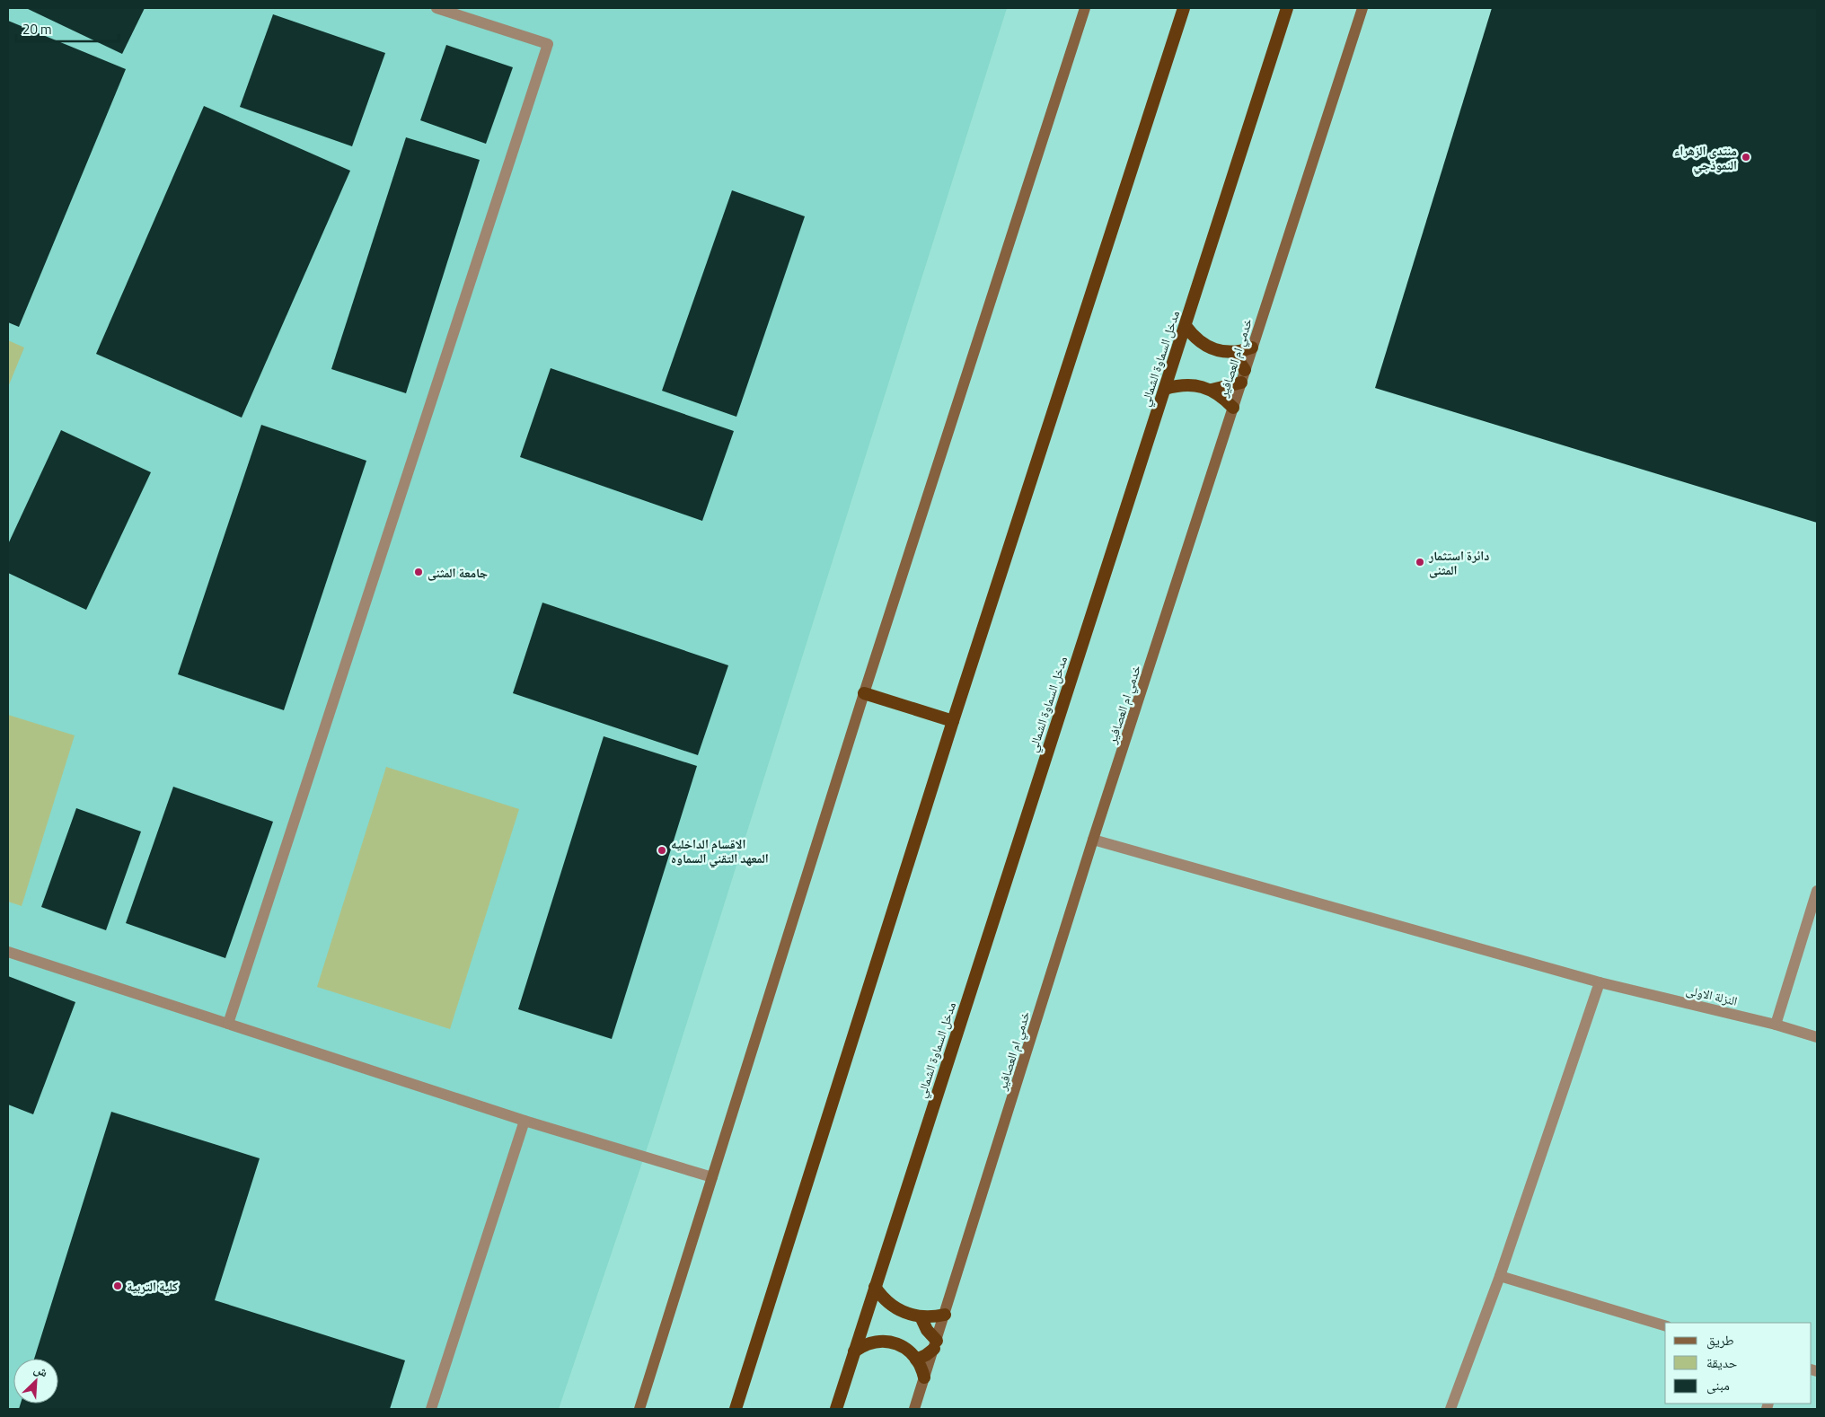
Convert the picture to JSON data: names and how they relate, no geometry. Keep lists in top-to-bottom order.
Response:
{
  "streets": {
    "highway": ["مدخل السماوة الشمالي"],
    "main road": ["خدمي ام العصافير"],
    "street": ["النزلة الاولى"]
  },
  "crossings": [
    ["خدمي ام العصافير", "النزلة الاولى"]
  ],
  "places": [
    "منتدى الزهراء النموذجي",
    "دائرة استثمار المثنى",
    "جامعة المثنى",
    "الاقسام الداخليه المعهد التقني السماوه",
    "كلية التربية"
  ],
  "legend": ["طريق", "حديقة", "مبنى"],
  "scale_bar": "20 m",
  "north": "top right"
}
